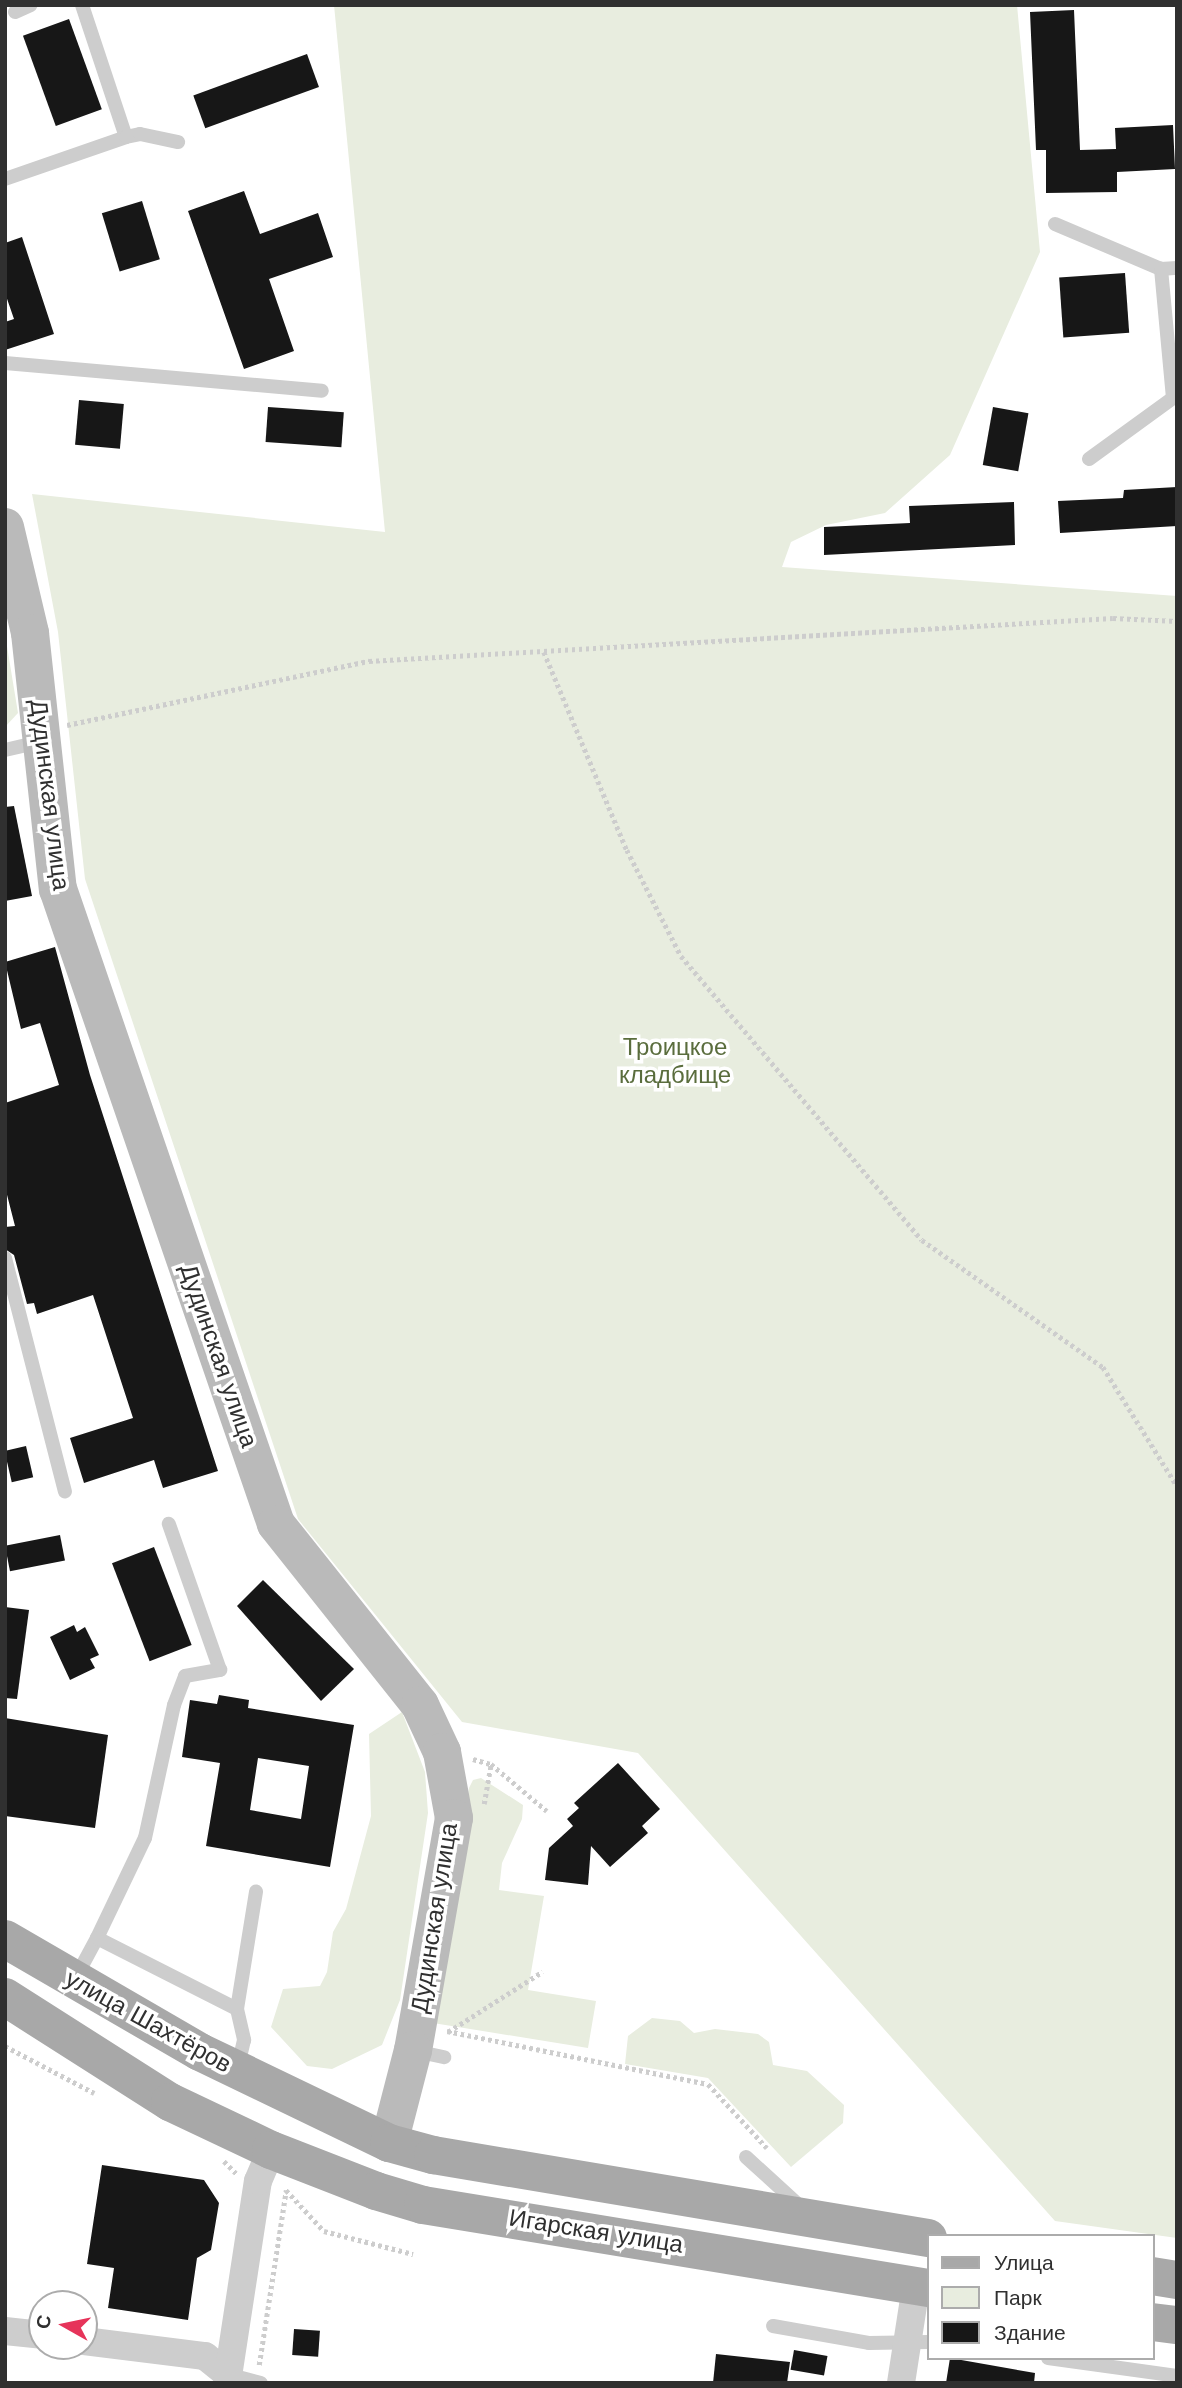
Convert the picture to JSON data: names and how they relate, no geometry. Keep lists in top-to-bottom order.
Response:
{
  "streets": {
    "main road": ["улица Шахтёров", "Игарская улица"],
    "street": ["Дудинская улица"]
  },
  "crossings": [
    ["Дудинская улица", "Игарская улица"],
    ["улица Шахтёров", "Игарская улица"]
  ],
  "parks": ["Троицкое кладбище"],
  "legend": ["Улица", "Парк", "Здание"],
  "north": "left"
}
